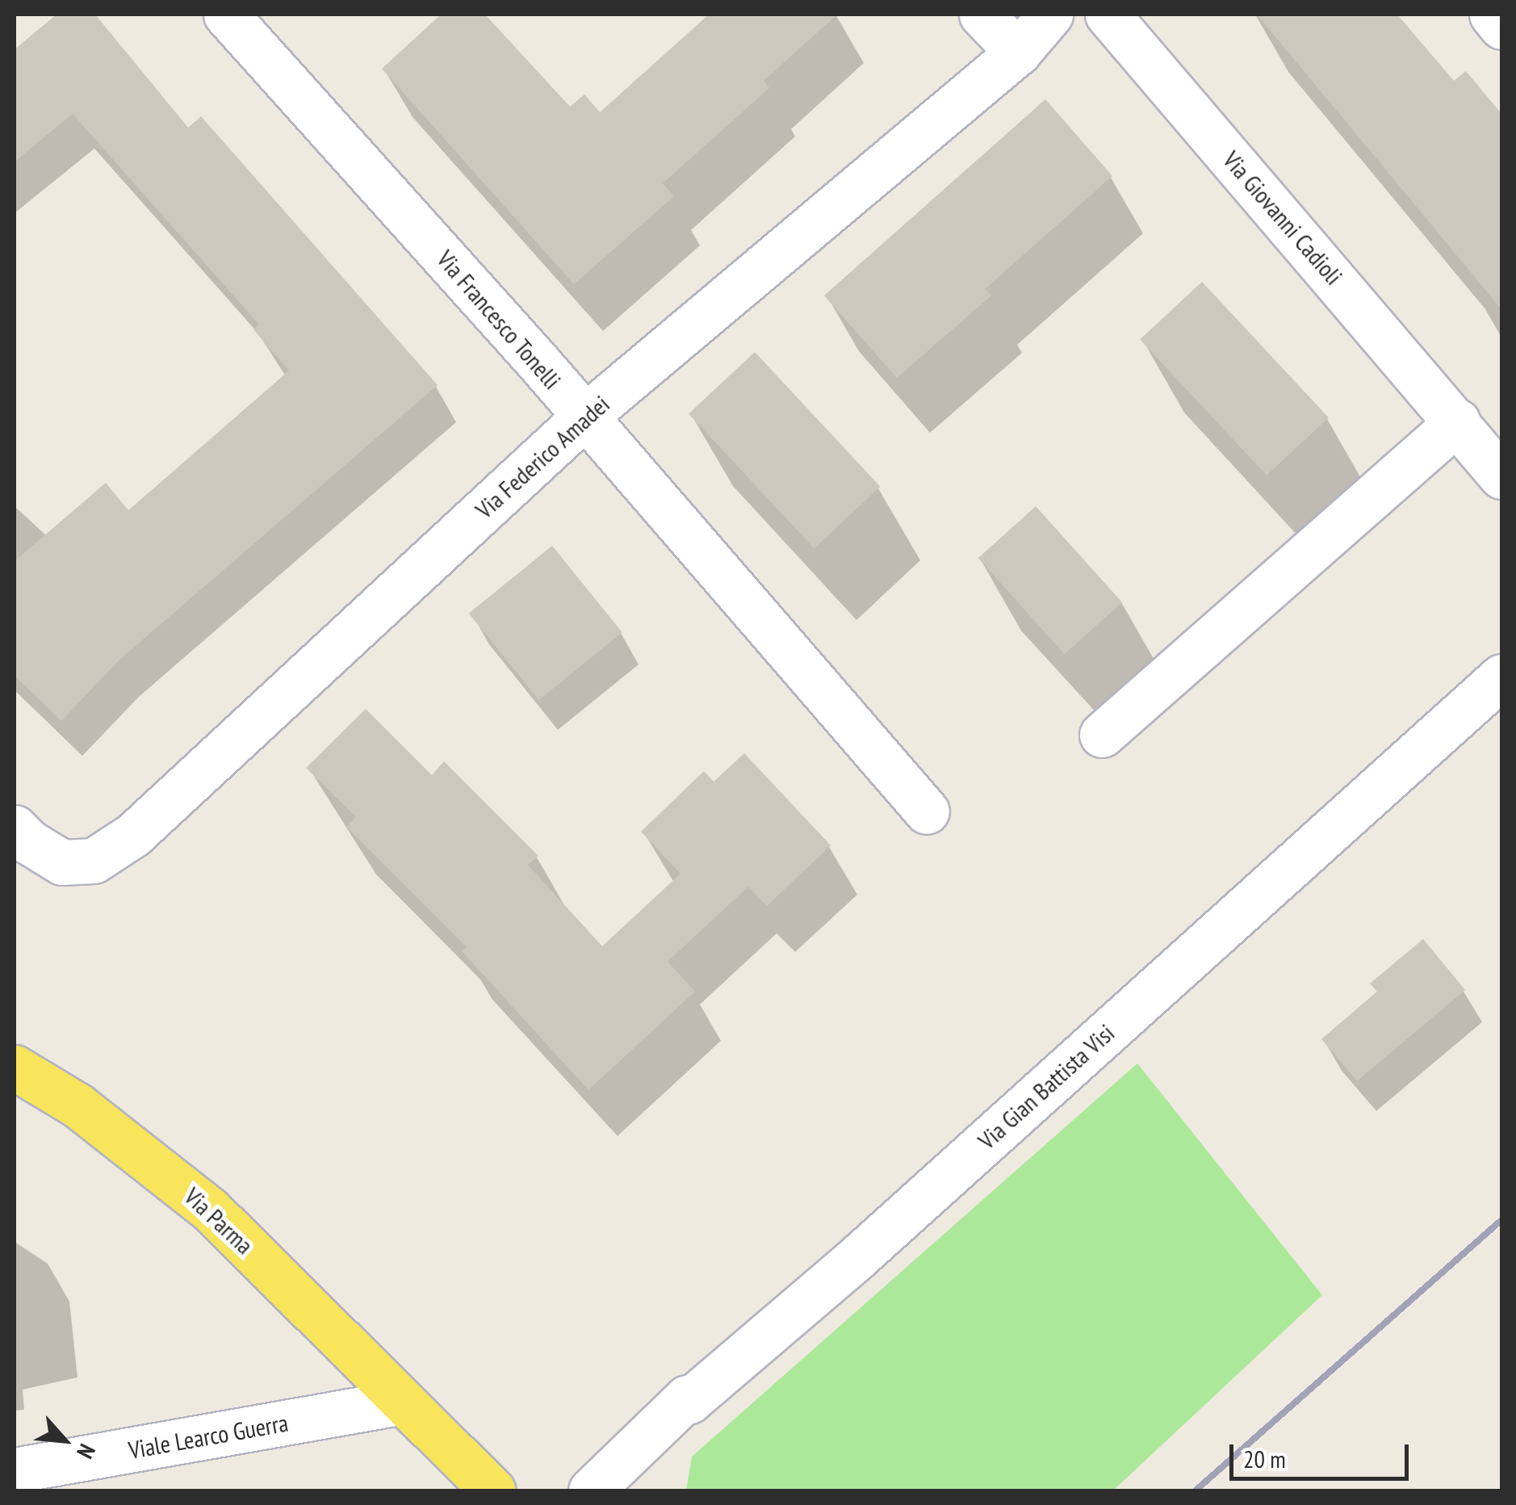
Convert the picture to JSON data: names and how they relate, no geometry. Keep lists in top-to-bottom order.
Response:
{
  "streets": {
    "main road": ["Via Parma"],
    "street": [
      "Via Giovanni Cadioli",
      "Via Francesco Tonelli",
      "Via Federico Amadei",
      "Via Gian Battista Visi",
      "Viale Learco Guerra"
    ]
  },
  "crossings": [
    ["Via Francesco Tonelli", "Via Federico Amadei"],
    ["Via Parma", "Viale Learco Guerra"]
  ],
  "scale_bar": "20 m",
  "north": "bottom right"
}
